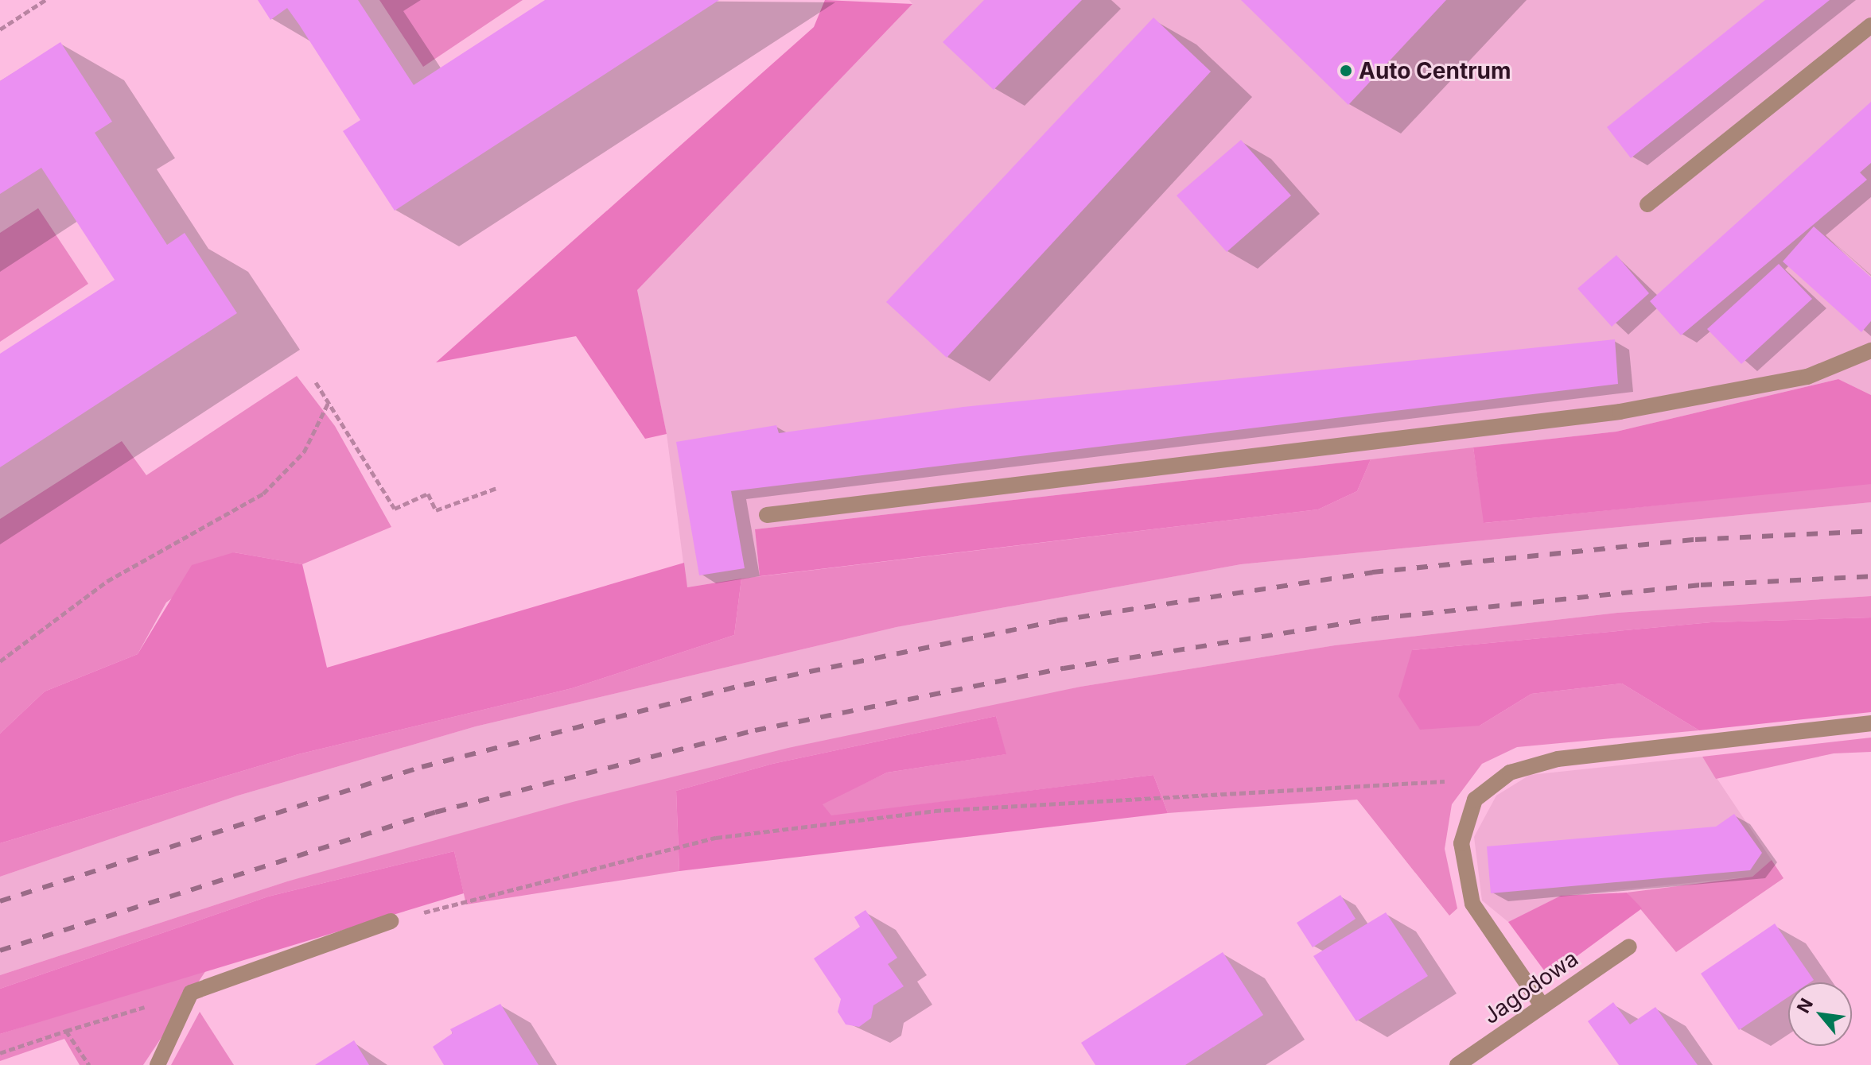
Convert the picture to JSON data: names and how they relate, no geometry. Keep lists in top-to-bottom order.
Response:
{
  "streets": {
    "street": ["Jagodowa"]
  },
  "places": ["Auto Centrum"],
  "north": "top left"
}
